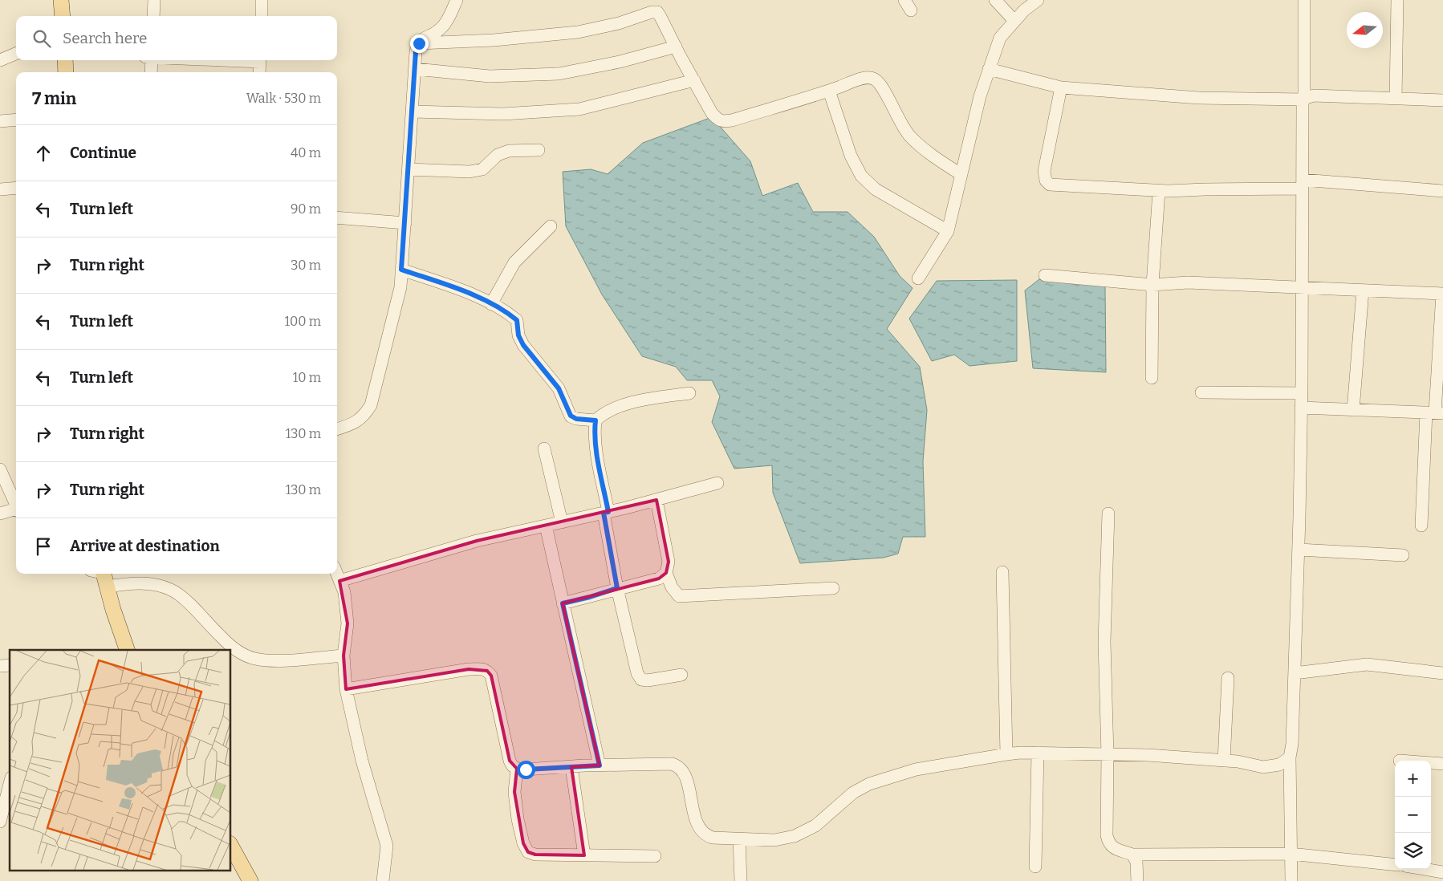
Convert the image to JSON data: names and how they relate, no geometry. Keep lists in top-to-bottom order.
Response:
{
  "north": "left",
  "page": {
    "search": "Search here",
    "heading": ["7 min", "Walk · 530 m"],
    "list": [
      ["Continue", "40 m"],
      ["Turn left", "90 m"],
      ["Turn right", "30 m"],
      ["Turn left", "100 m"],
      ["Turn left", "10 m"],
      ["Turn right", "130 m"],
      ["Turn right", "130 m"],
      "Arrive at destination"
    ],
    "map_buttons": ["+", "−"]
  }
}
